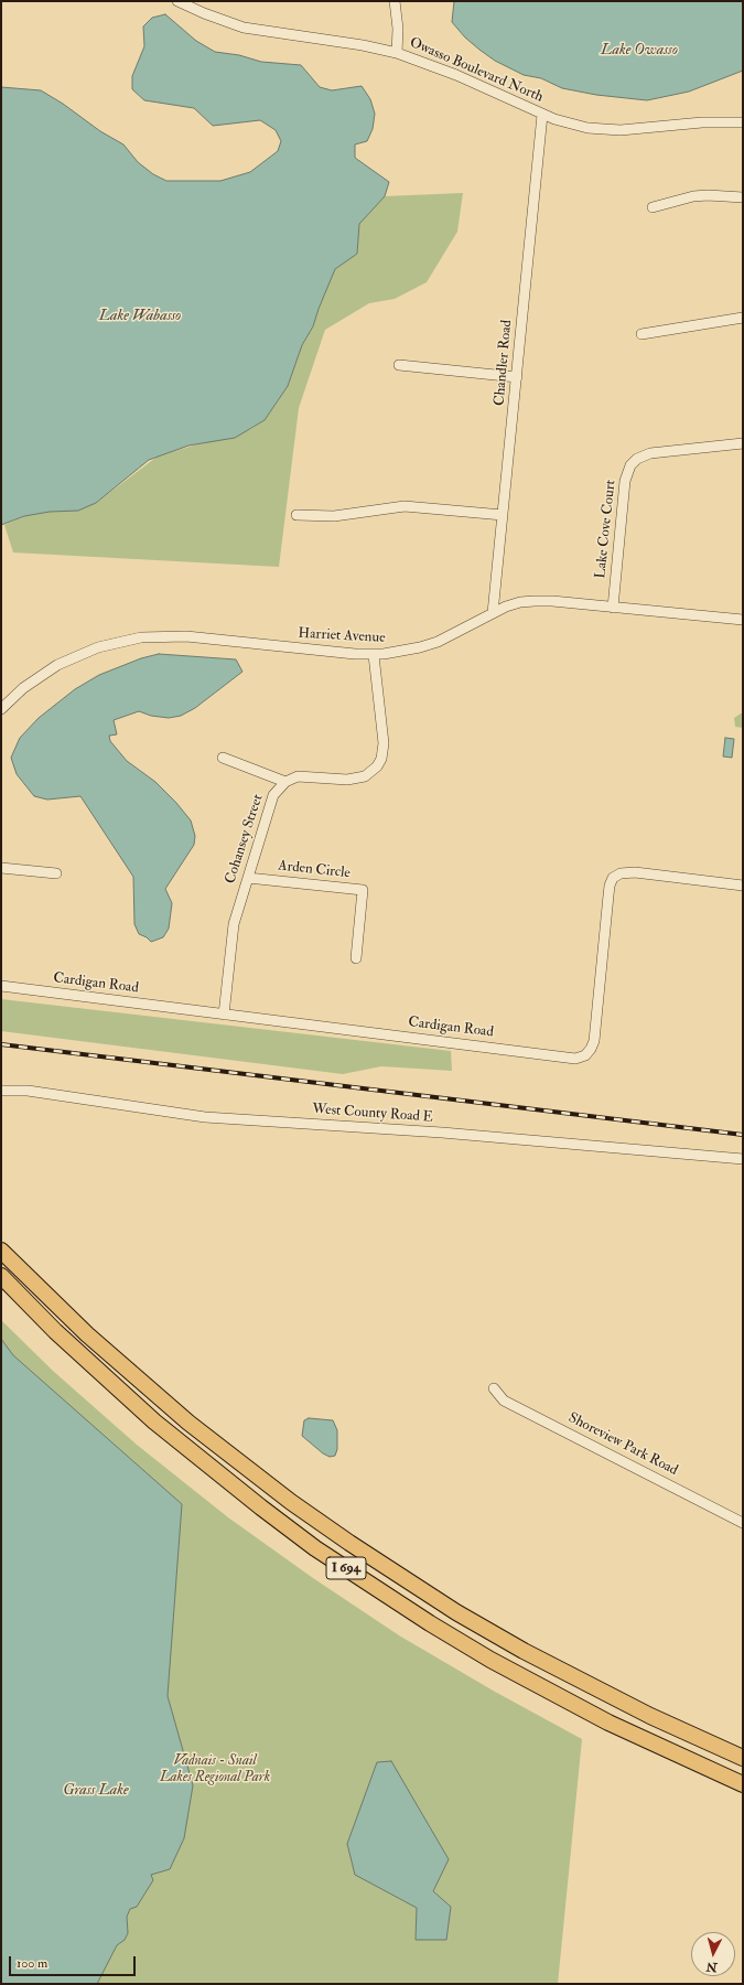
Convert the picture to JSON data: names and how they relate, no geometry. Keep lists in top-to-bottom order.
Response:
{
  "streets": {
    "highway": ["I 694"],
    "street": [
      "Owasso Boulevard North",
      "Chandler Road",
      "Lake Cove Court",
      "Harriet Avenue",
      "Cohansey Street",
      "Arden Circle",
      "Cardigan Road",
      "West County Road E",
      "Shoreview Park Road"
    ]
  },
  "crossings": [
    ["Owasso Boulevard North", "Chandler Road"],
    ["Chandler Road", "Harriet Avenue"],
    ["Lake Cove Court", "Harriet Avenue"],
    ["Cohansey Street", "Arden Circle"],
    ["Cohansey Street", "Cardigan Road"]
  ],
  "water": ["Lake Owasso", "Lake Wabasso", "Grass Lake"],
  "parks": ["Vadnais - Snail Lakes Regional Park"],
  "scale_bar": "100 m",
  "north": "bottom"
}
